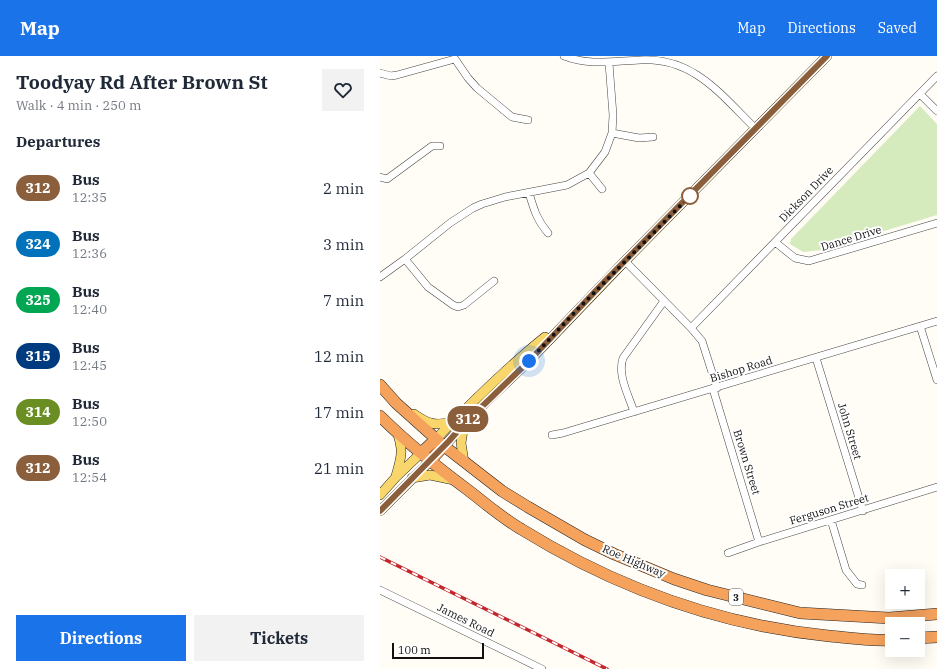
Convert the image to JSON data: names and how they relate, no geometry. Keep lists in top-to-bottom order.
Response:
{
  "streets": {
    "highway": ["Roe Highway", "3"],
    "street": [
      "Dickson Drive",
      "Dance Drive",
      "Bishop Road",
      "John Street",
      "Brown Street",
      "Ferguson Street",
      "James Road"
    ]
  },
  "crossings": [
    ["Dickson Drive", "Dance Drive"],
    ["Dickson Drive", "Brown Street"],
    ["Bishop Road", "John Street"],
    ["Bishop Road", "Brown Street"],
    ["John Street", "Ferguson Street"],
    ["Brown Street", "Ferguson Street"]
  ],
  "lines": ["bus line 312"],
  "scale_bar": "100 m",
  "page": {
    "header": "Map",
    "nav": ["Map", "Directions", "Saved"],
    "heading": [
      ["Toodyay Rd After Brown St", "Walk · 4 min · 250 m"],
      "Departures"
    ],
    "on_map": "312",
    "list": [
      {
        "mark": "312",
        "name": "Bus",
        "note": "12:35",
        "value": "2 min"
      },
      {
        "mark": "324",
        "name": "Bus",
        "note": "12:36",
        "value": "3 min"
      },
      {
        "mark": "325",
        "name": "Bus",
        "note": "12:40",
        "value": "7 min"
      },
      {
        "mark": "315",
        "name": "Bus",
        "note": "12:45",
        "value": "12 min"
      },
      {
        "mark": "314",
        "name": "Bus",
        "note": "12:50",
        "value": "17 min"
      },
      {
        "mark": "312",
        "name": "Bus",
        "note": "12:54",
        "value": "21 min"
      }
    ],
    "map_buttons": ["+", "−"],
    "buttons": ["Directions", "Tickets"],
    "scale": "100 m"
  }
}
